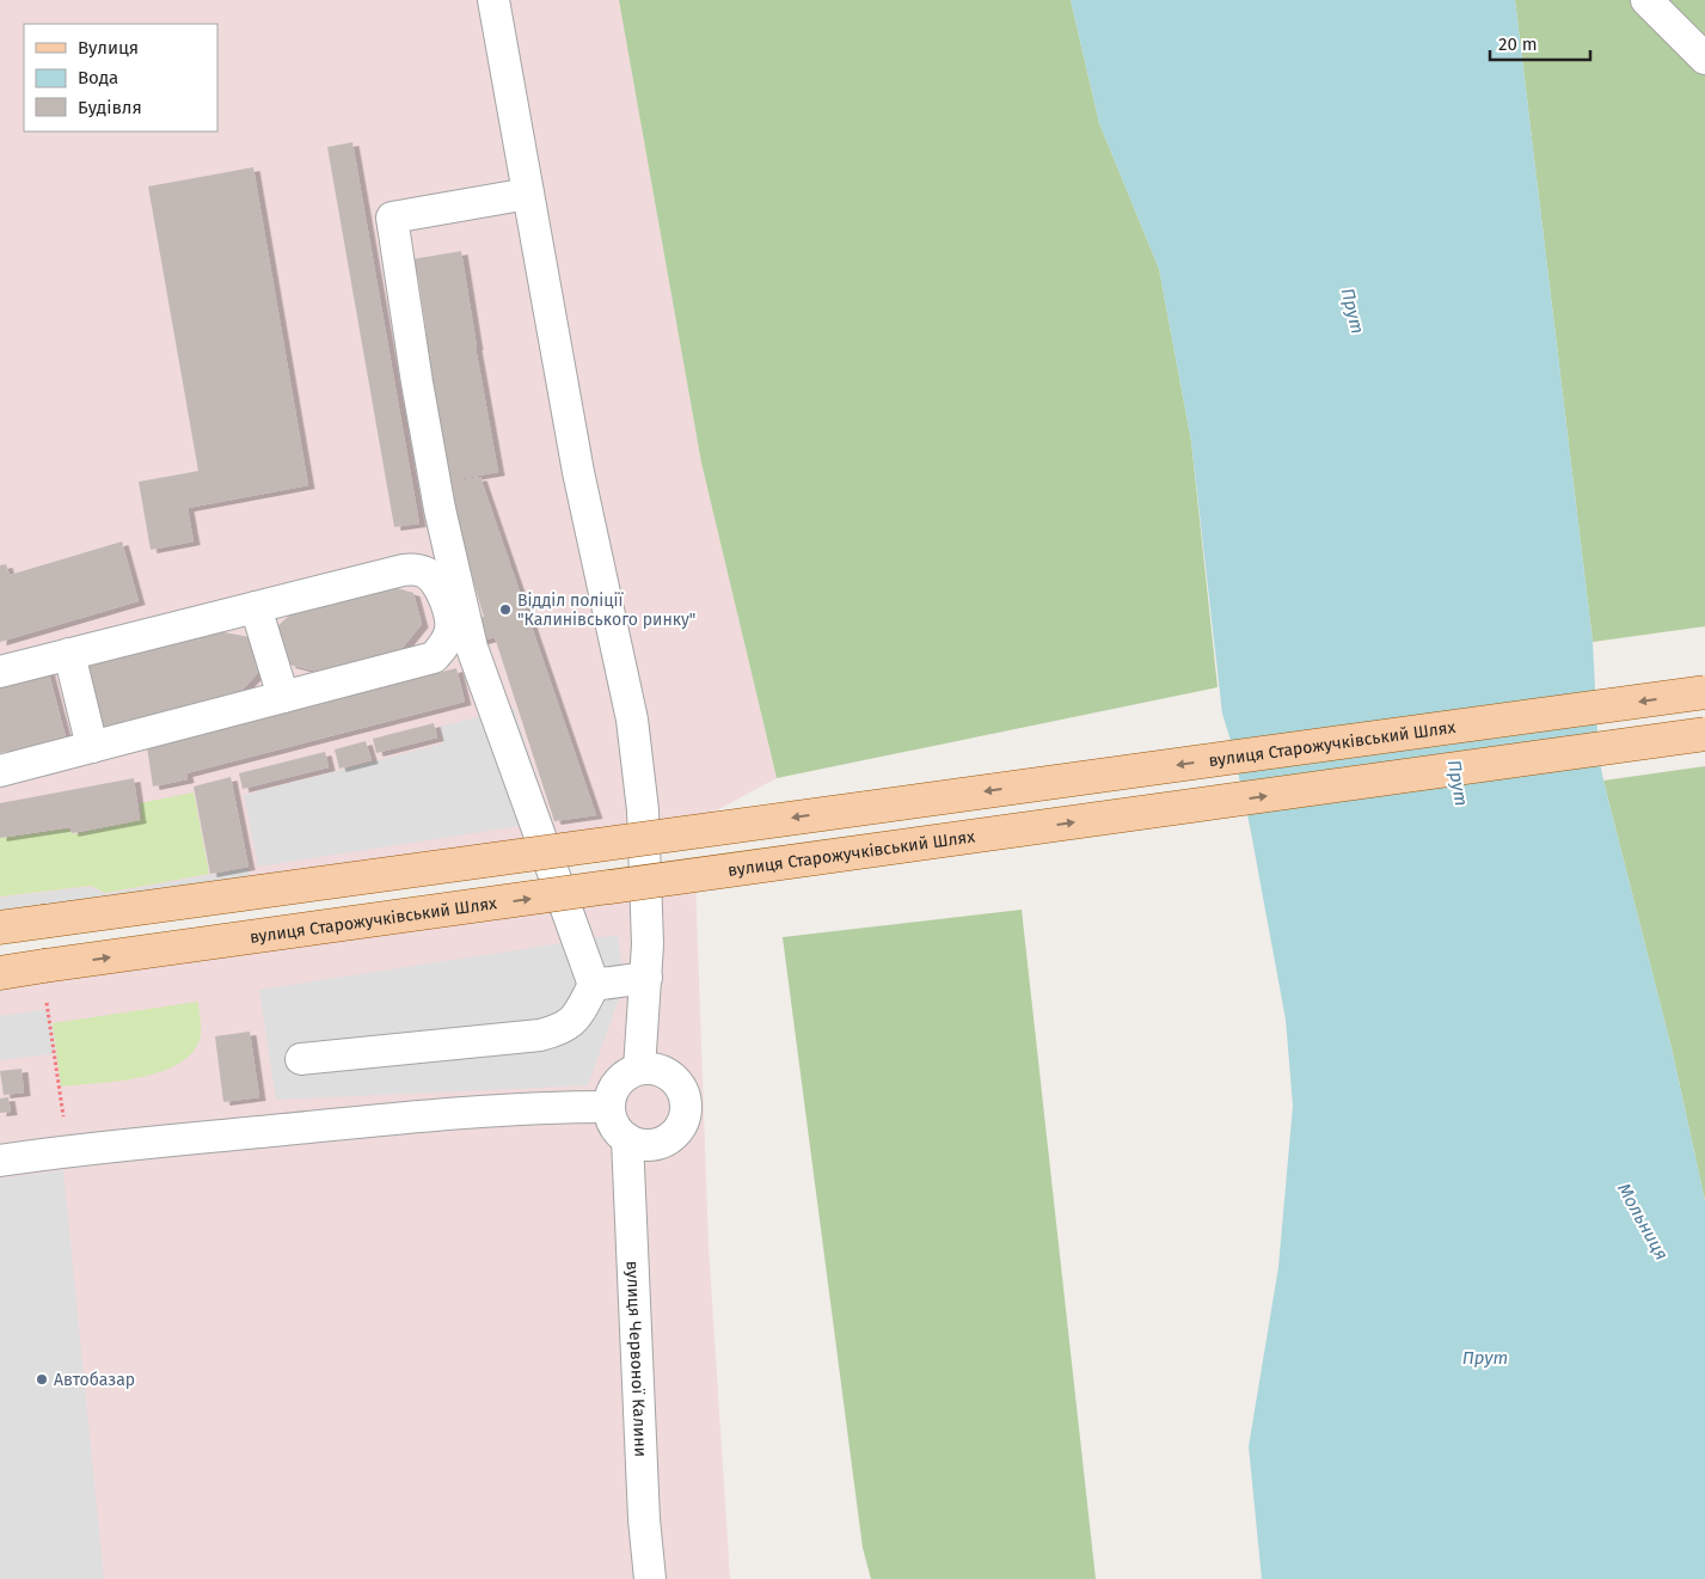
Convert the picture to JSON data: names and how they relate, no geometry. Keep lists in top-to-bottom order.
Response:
{
  "streets": {
    "main road": ["вулиця Старожучківський Шлях"],
    "lane": ["вулиця Червоної Калини"]
  },
  "water": ["Прут", "Мольниця"],
  "places": ["Відділ поліції \"Калинівського ринку\"", "Автобазар"],
  "legend": ["Вулиця", "Вода", "Будівля"],
  "scale_bar": "20 m"
}
